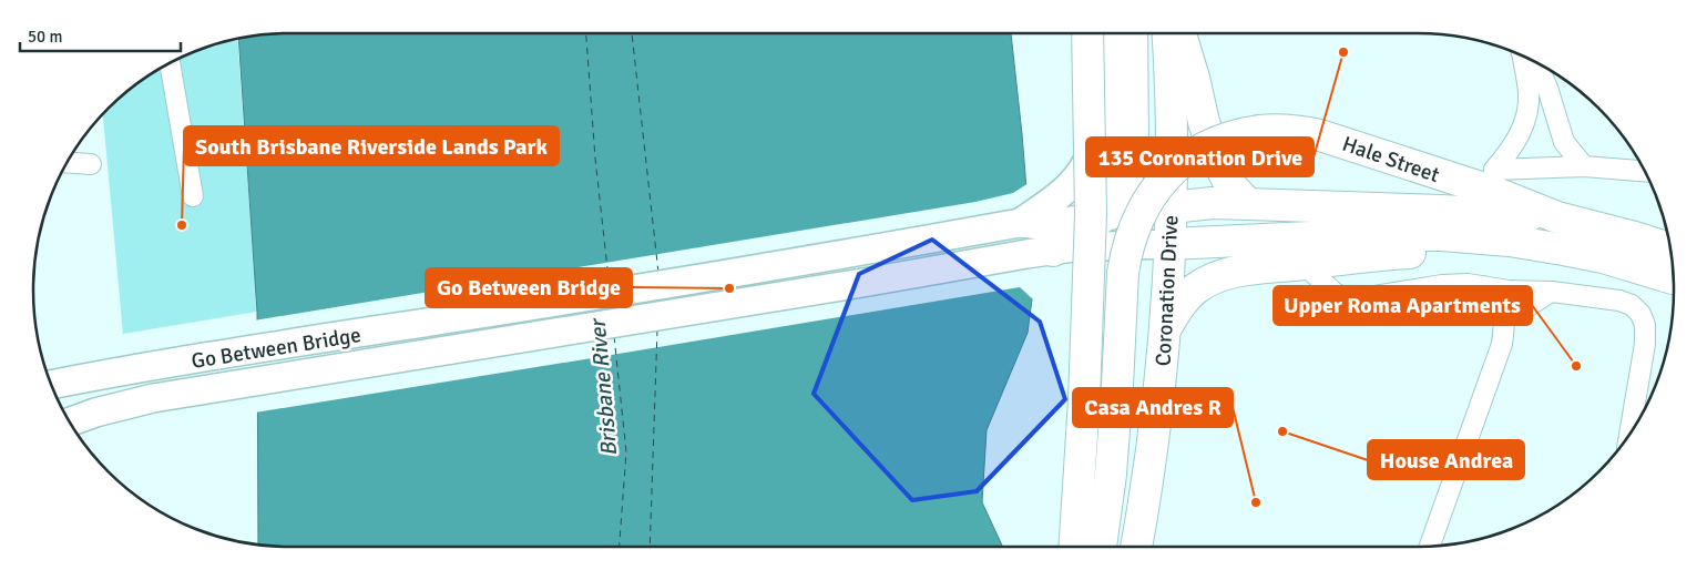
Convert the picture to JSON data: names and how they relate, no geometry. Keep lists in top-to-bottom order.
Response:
{
  "streets": {
    "highway": ["Hale Street", "Coronation Drive"],
    "main road": ["Go Between Bridge"]
  },
  "crossings": [
    ["Hale Street", "Coronation Drive"],
    ["Hale Street", "Go Between Bridge"],
    ["Coronation Drive", "Go Between Bridge"]
  ],
  "water": ["Brisbane River"],
  "places": [
    "135 Coronation Drive",
    "South Brisbane Riverside Lands Park",
    "Go Between Bridge",
    "Upper Roma Apartments",
    "House Andrea",
    "Casa Andres R"
  ],
  "scale_bar": "50 m"
}
